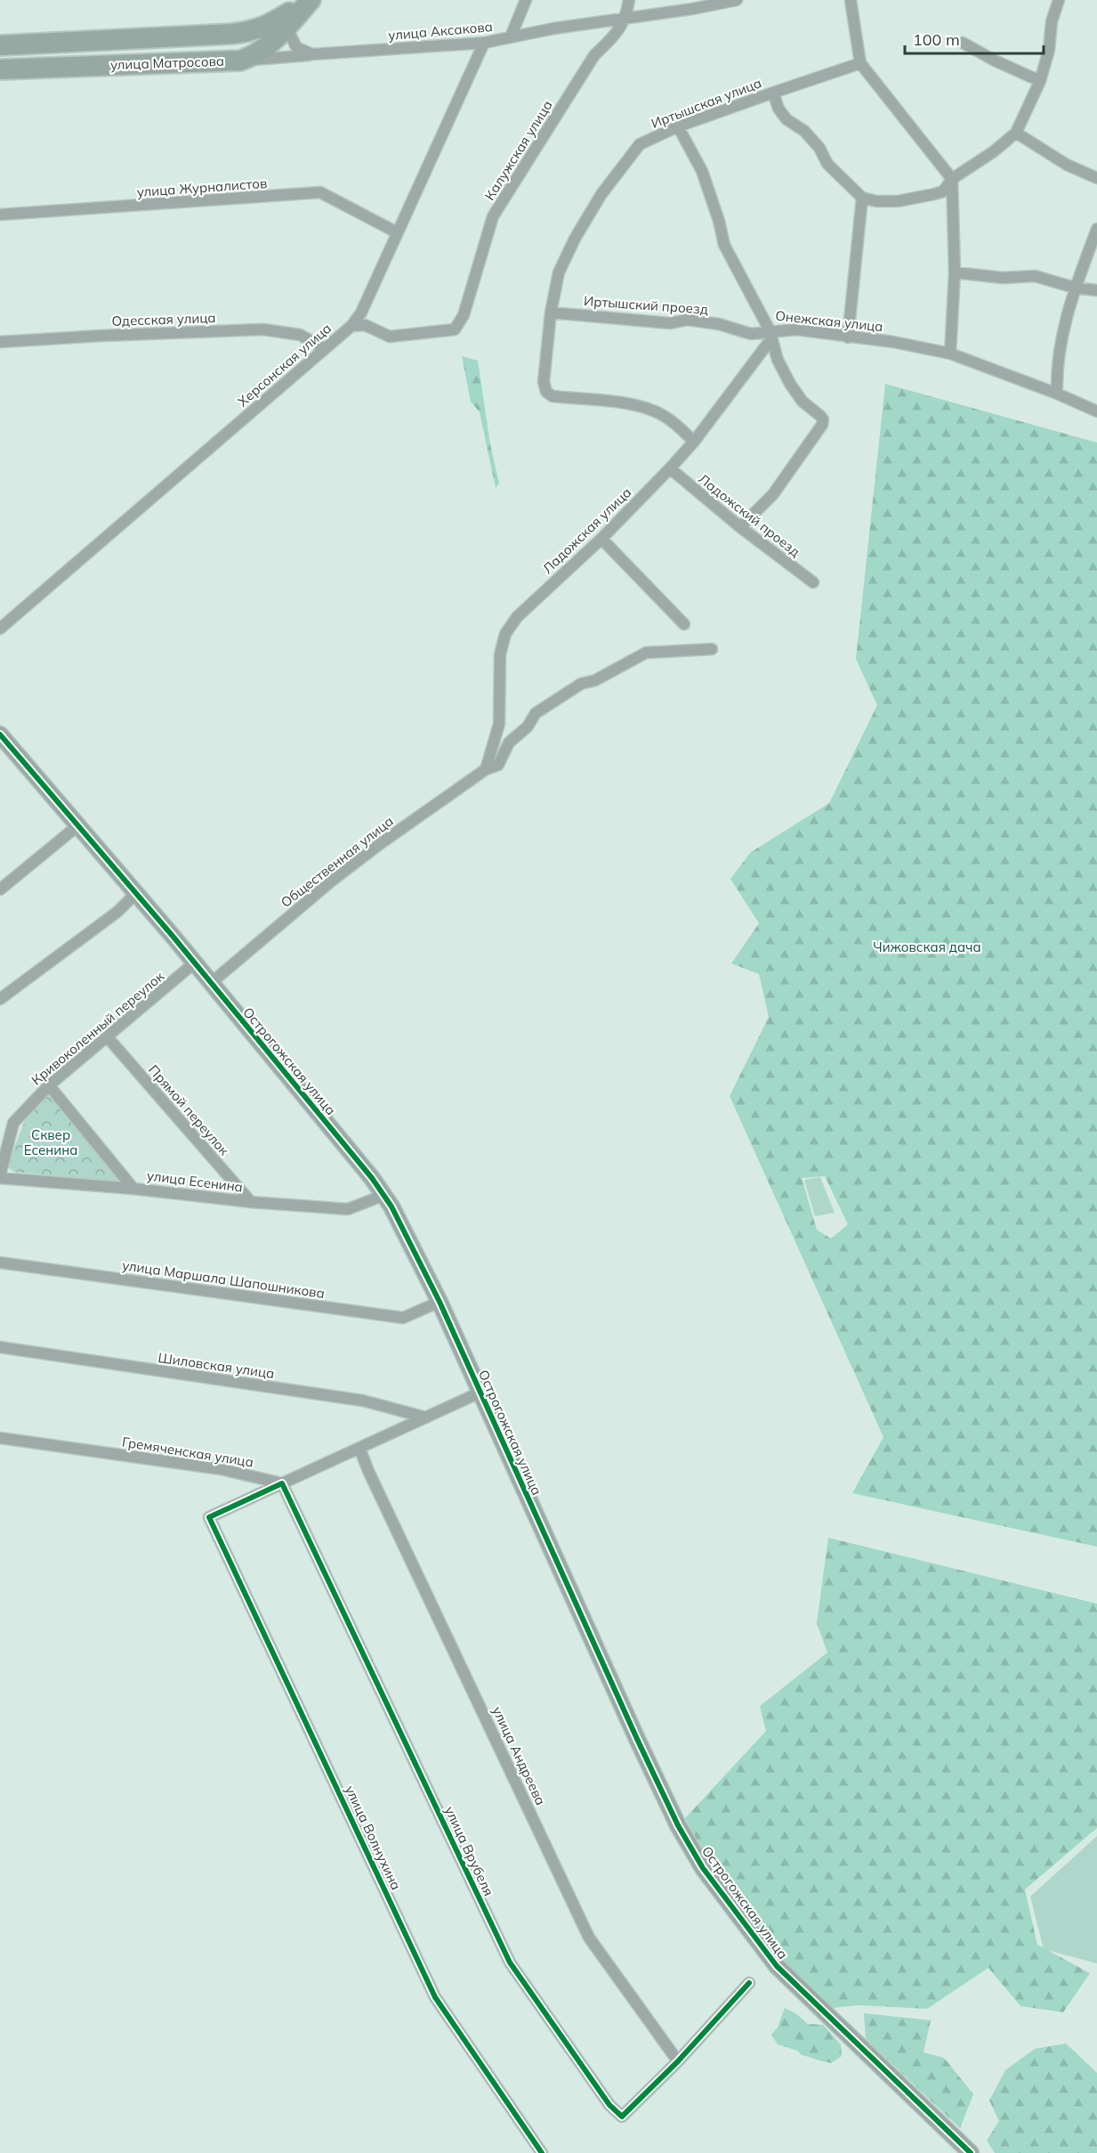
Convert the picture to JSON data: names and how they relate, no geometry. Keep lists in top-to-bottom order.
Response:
{
  "streets": {
    "highway": ["улица Матросова"],
    "street": [
      "улица Аксакова",
      "Иртышская улица",
      "Калужская улица",
      "улица Журналистов",
      "Иртышский проезд",
      "Одесская улица",
      "Онежская улица",
      "Херсонская улица",
      "Ладожский проезд",
      "Ладожская улица",
      "Общественная улица",
      "Кривоколенный переулок",
      "Острогожская улица",
      "Прямой переулок",
      "улица Есенина",
      "улица Маршала Шапошникова",
      "Шиловская улица",
      "Гремяченская улица",
      "улица Андреева",
      "улица Волнухина",
      "улица Врубеля"
    ]
  },
  "crossings": [
    ["улица Аксакова", "улица Матросова"],
    ["улица Аксакова", "Калужская улица"],
    ["улица Аксакова", "Херсонская улица"],
    ["Иртышская улица", "Иртышский проезд"],
    ["Иртышская улица", "Онежская улица"],
    ["Иртышская улица", "Ладожская улица"],
    ["Калужская улица", "Херсонская улица"],
    ["улица Журналистов", "Херсонская улица"],
    ["Иртышский проезд", "Онежская улица"],
    ["Иртышский проезд", "Ладожская улица"],
    ["Одесская улица", "Херсонская улица"],
    ["Онежская улица", "Ладожская улица"],
    ["Ладожский проезд", "Ладожская улица"],
    ["Ладожская улица", "Общественная улица"],
    ["Общественная улица", "Острогожская улица"],
    ["Кривоколенный переулок", "Острогожская улица"],
    ["Кривоколенный переулок", "Прямой переулок"],
    ["Кривоколенный переулок", "улица Есенина"],
    ["Острогожская улица", "улица Есенина"],
    ["Острогожская улица", "улица Маршала Шапошникова"],
    ["Прямой переулок", "улица Есенина"],
    ["Гремяченская улица", "улица Волнухина"],
    ["Гремяченская улица", "улица Врубеля"],
    ["улица Андреева", "улица Врубеля"],
    ["улица Волнухина", "улица Врубеля"]
  ],
  "parks": ["Чижовская дача", "Сквер Есенина"],
  "scale_bar": "100 m"
}
